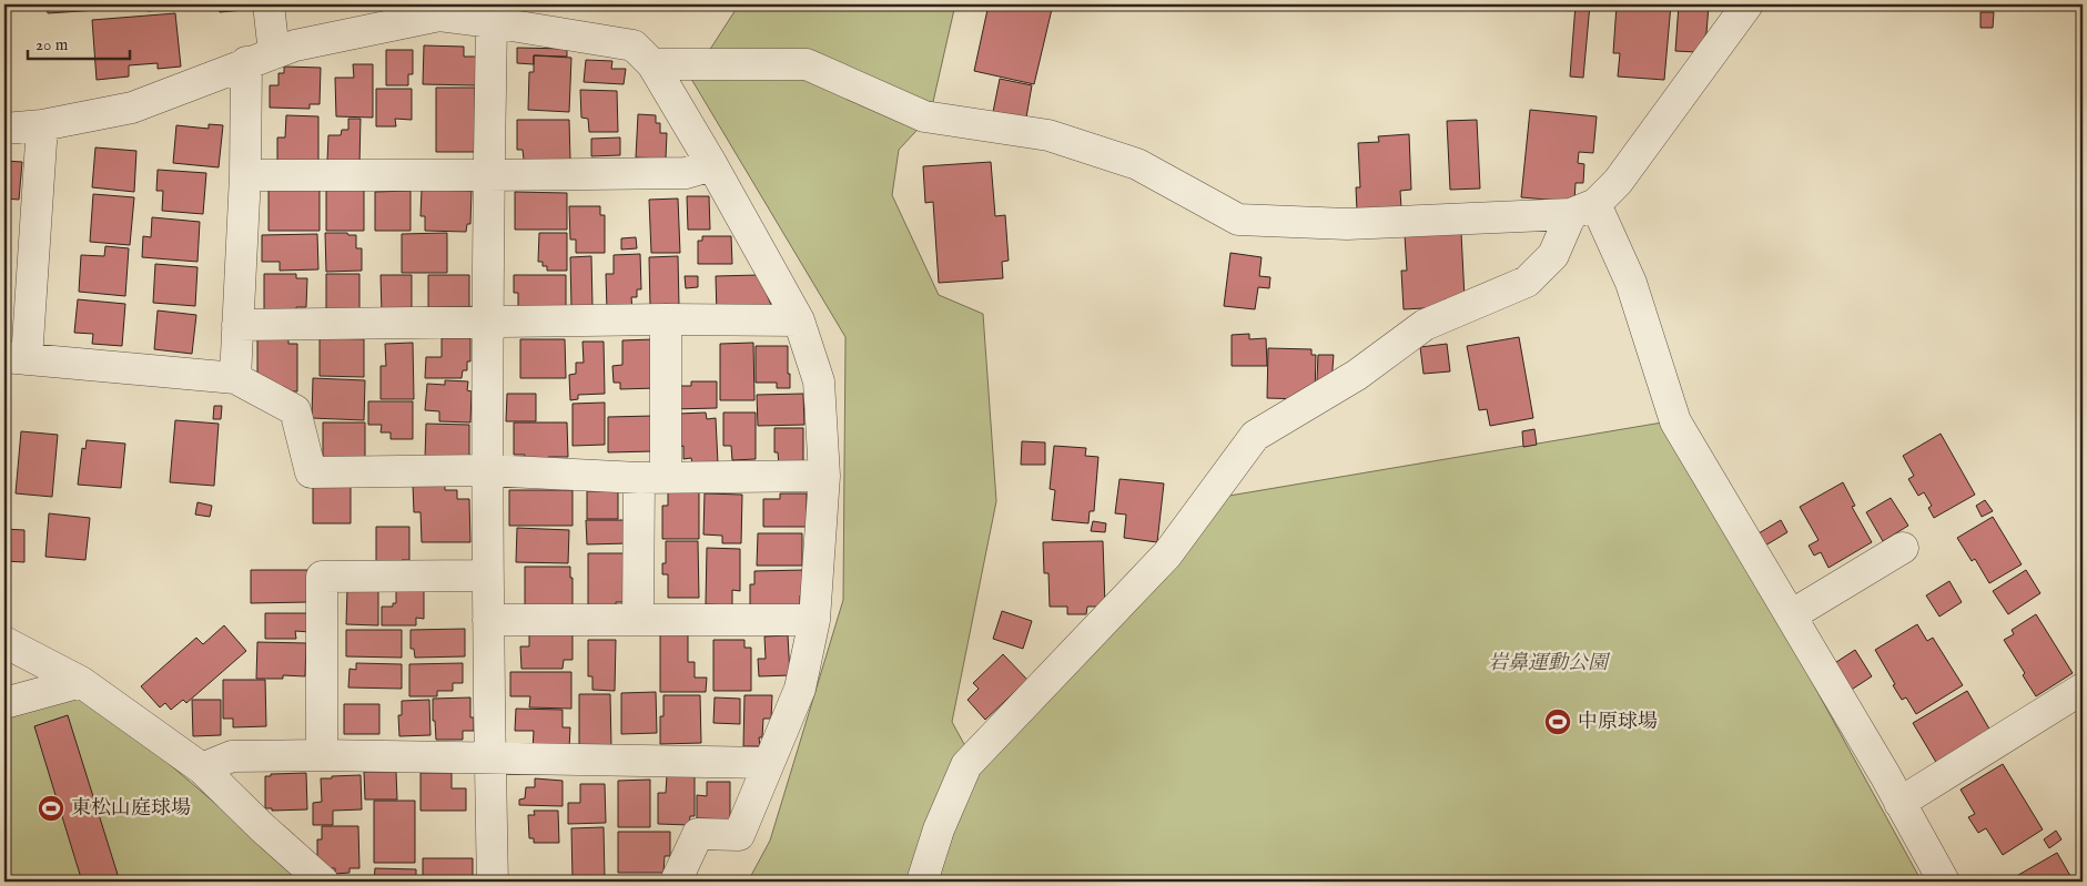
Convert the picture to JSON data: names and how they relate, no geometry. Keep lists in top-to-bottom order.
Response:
{
  "parks": ["岩鼻運動公園"],
  "places": {
    "sports": ["中原球場", "東松山庭球場"]
  },
  "scale_bar": "20 m"
}
